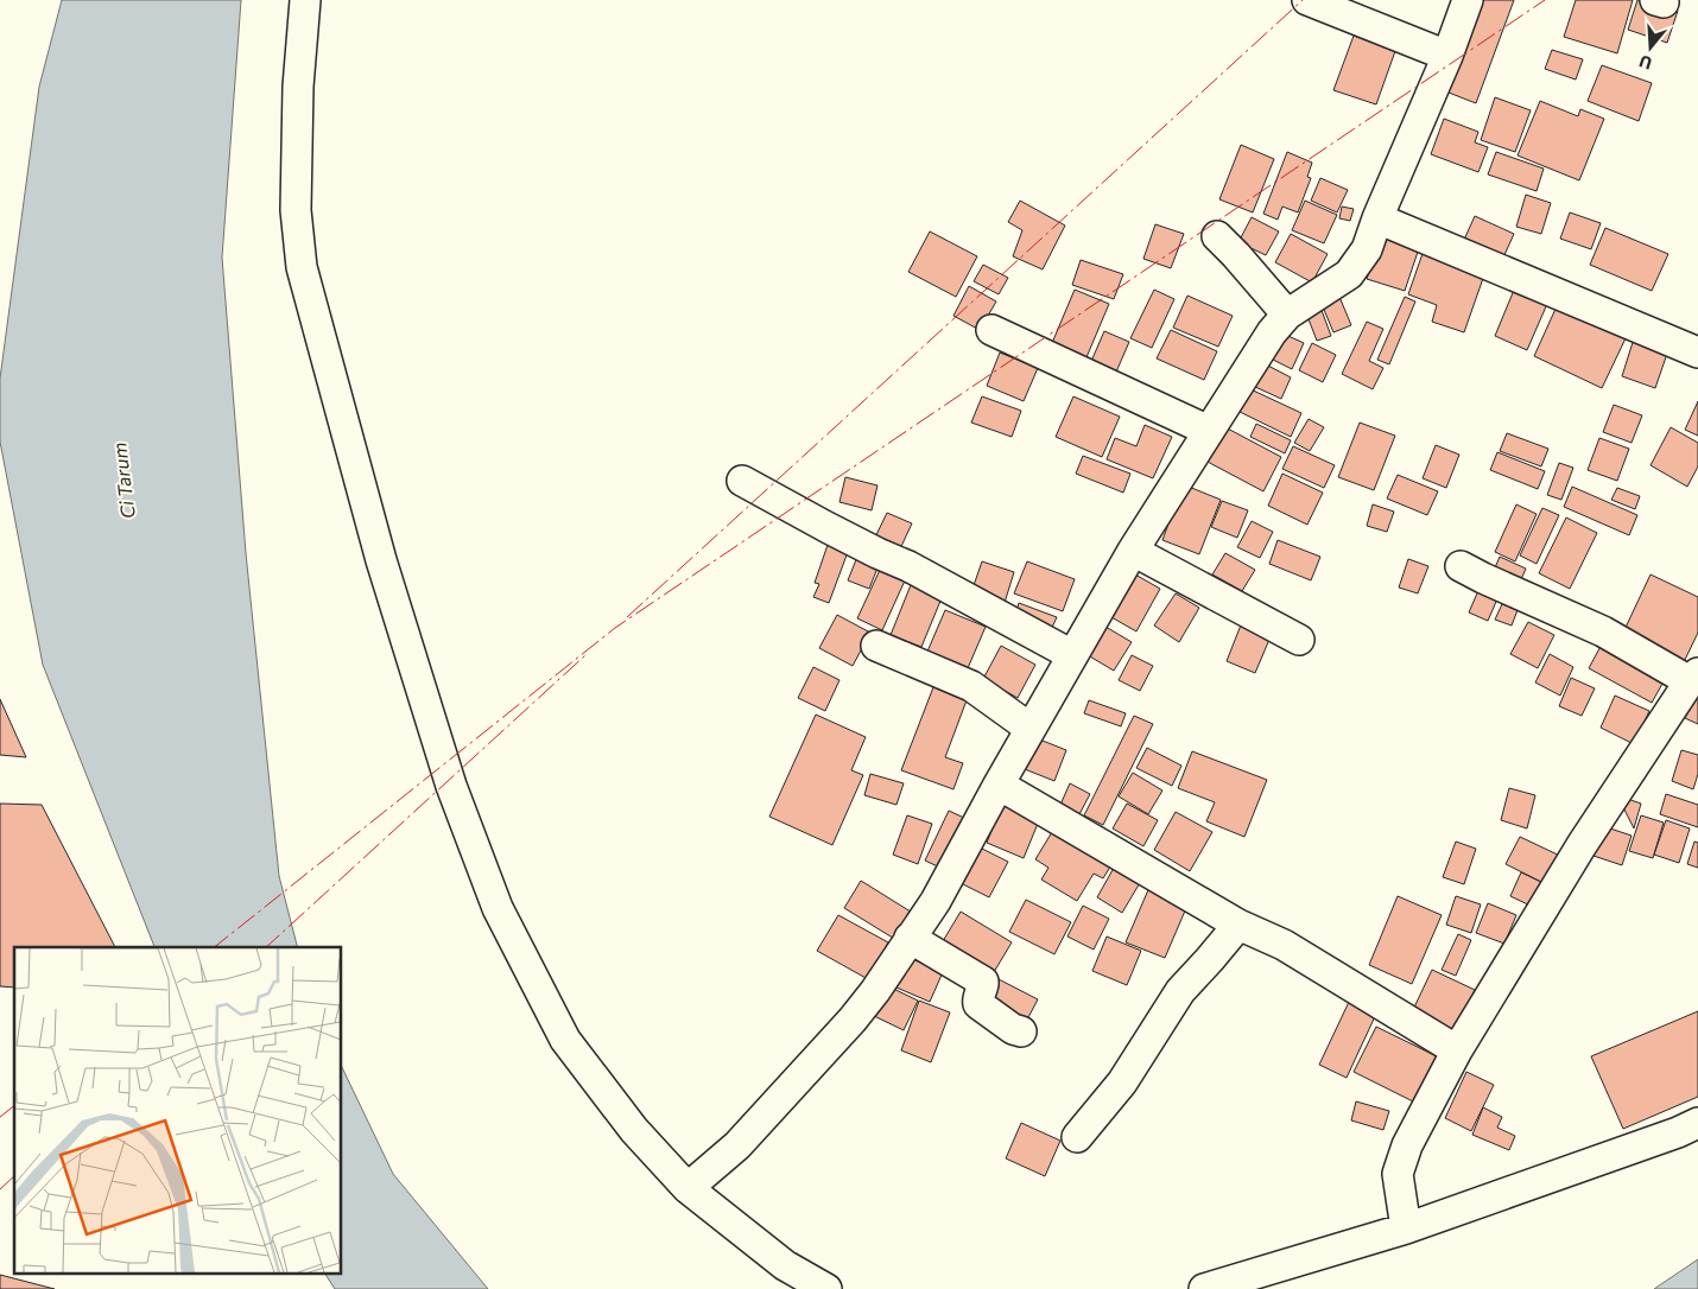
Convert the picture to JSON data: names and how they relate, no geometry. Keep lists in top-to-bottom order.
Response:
{
  "water": ["Ci Tarum"],
  "north": "bottom"
}
